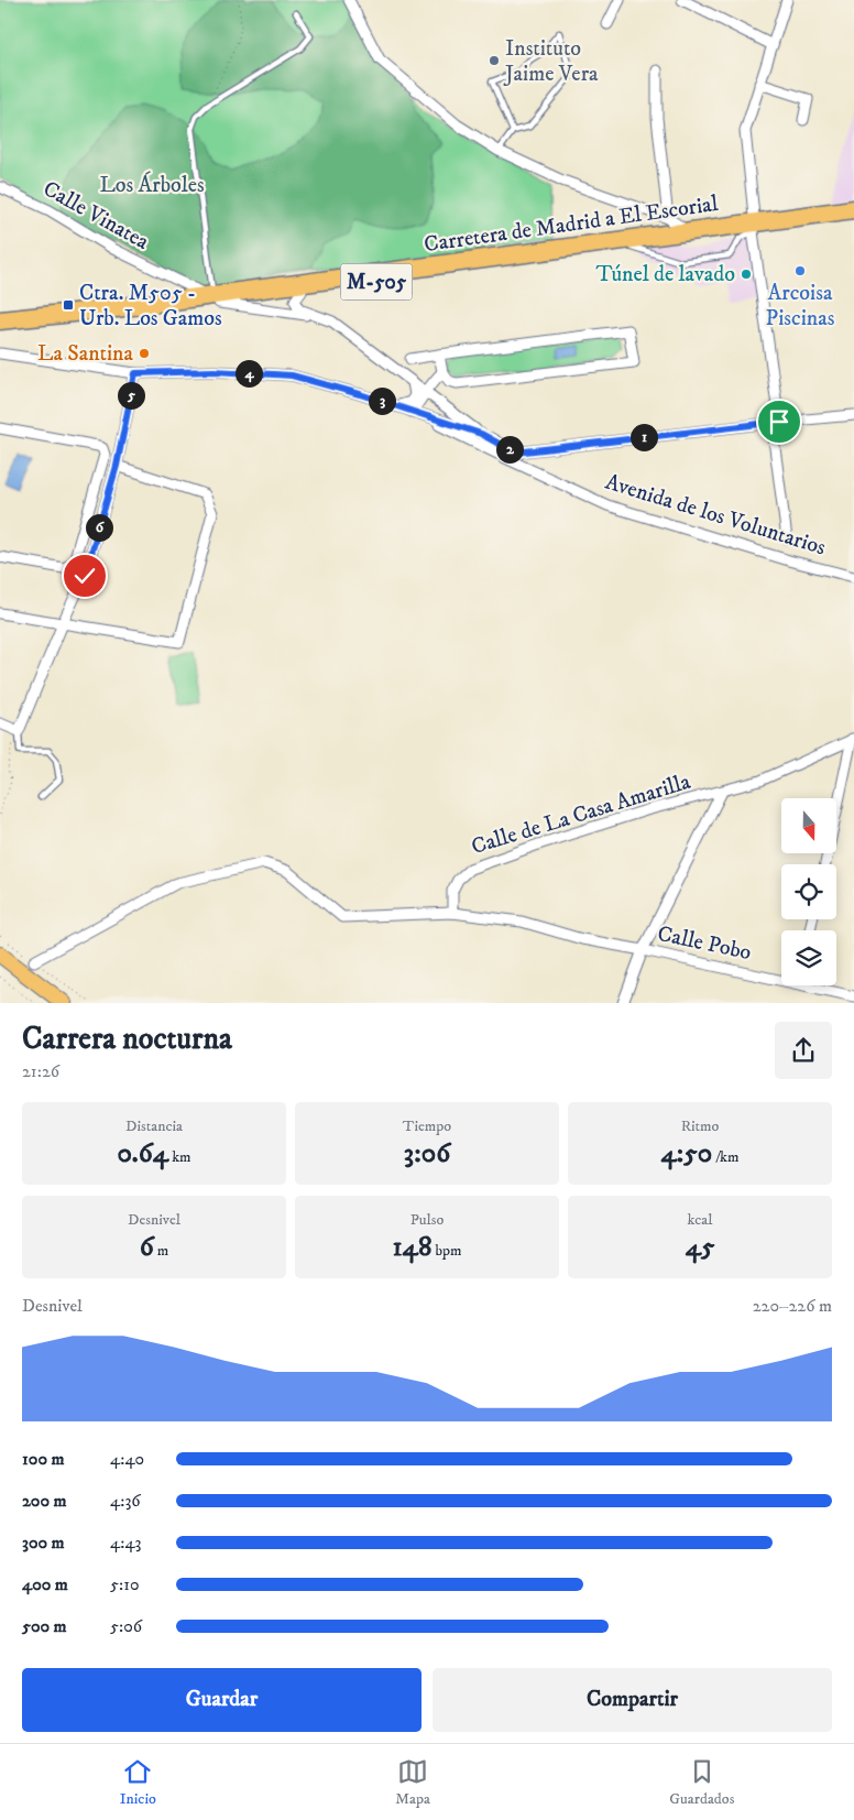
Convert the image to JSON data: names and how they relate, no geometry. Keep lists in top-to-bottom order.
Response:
{
  "streets": {
    "highway": ["Carretera de Madrid a El Escorial", "M-505"],
    "street": [
      "Calle Vinatea",
      "Avenida de los Voluntarios",
      "Calle de La Casa Amarilla",
      "Calle Pobo"
    ]
  },
  "crossings": [
    ["Calle Vinatea", "Carretera de Madrid a El Escorial"],
    ["Calle Vinatea", "Avenida de los Voluntarios"],
    ["Carretera de Madrid a El Escorial", "Avenida de los Voluntarios"],
    ["Calle de La Casa Amarilla", "Calle Pobo"]
  ],
  "parks": ["Los Árboles"],
  "places": {
    "other": [
      "Instituto Jaime Vera",
      "Arcoisa Piscinas",
      "Túnel de lavado",
      "La Santina"
    ],
    "transit": ["Ctra. M505 - Urb. Los Gamos"]
  },
  "north": "bottom",
  "page": {
    "pins": [
      "4",
      "5",
      "3",
      "1",
      "2",
      "6"
    ],
    "heading": ["Carrera nocturna", "21:26"],
    "stats": [
      ["Distancia", "0.64 km"],
      ["Tiempo", "3:06"],
      ["Ritmo", "4:50 /km"],
      ["Desnivel", "6 m"],
      ["Pulso", "148 bpm"],
      ["kcal", "45"]
    ],
    "chart": ["Desnivel", "220–226 m"],
    "list": [
      {
        "name": "100 m",
        "note": "4:40"
      },
      {
        "name": "200 m",
        "note": "4:36"
      },
      {
        "name": "300 m",
        "note": "4:43"
      },
      {
        "name": "400 m",
        "note": "5:10"
      },
      {
        "name": "500 m",
        "note": "5:06"
      }
    ],
    "buttons": ["Guardar", "Compartir"],
    "tabs": ["Inicio", "Mapa", "Guardados"]
  }
}
